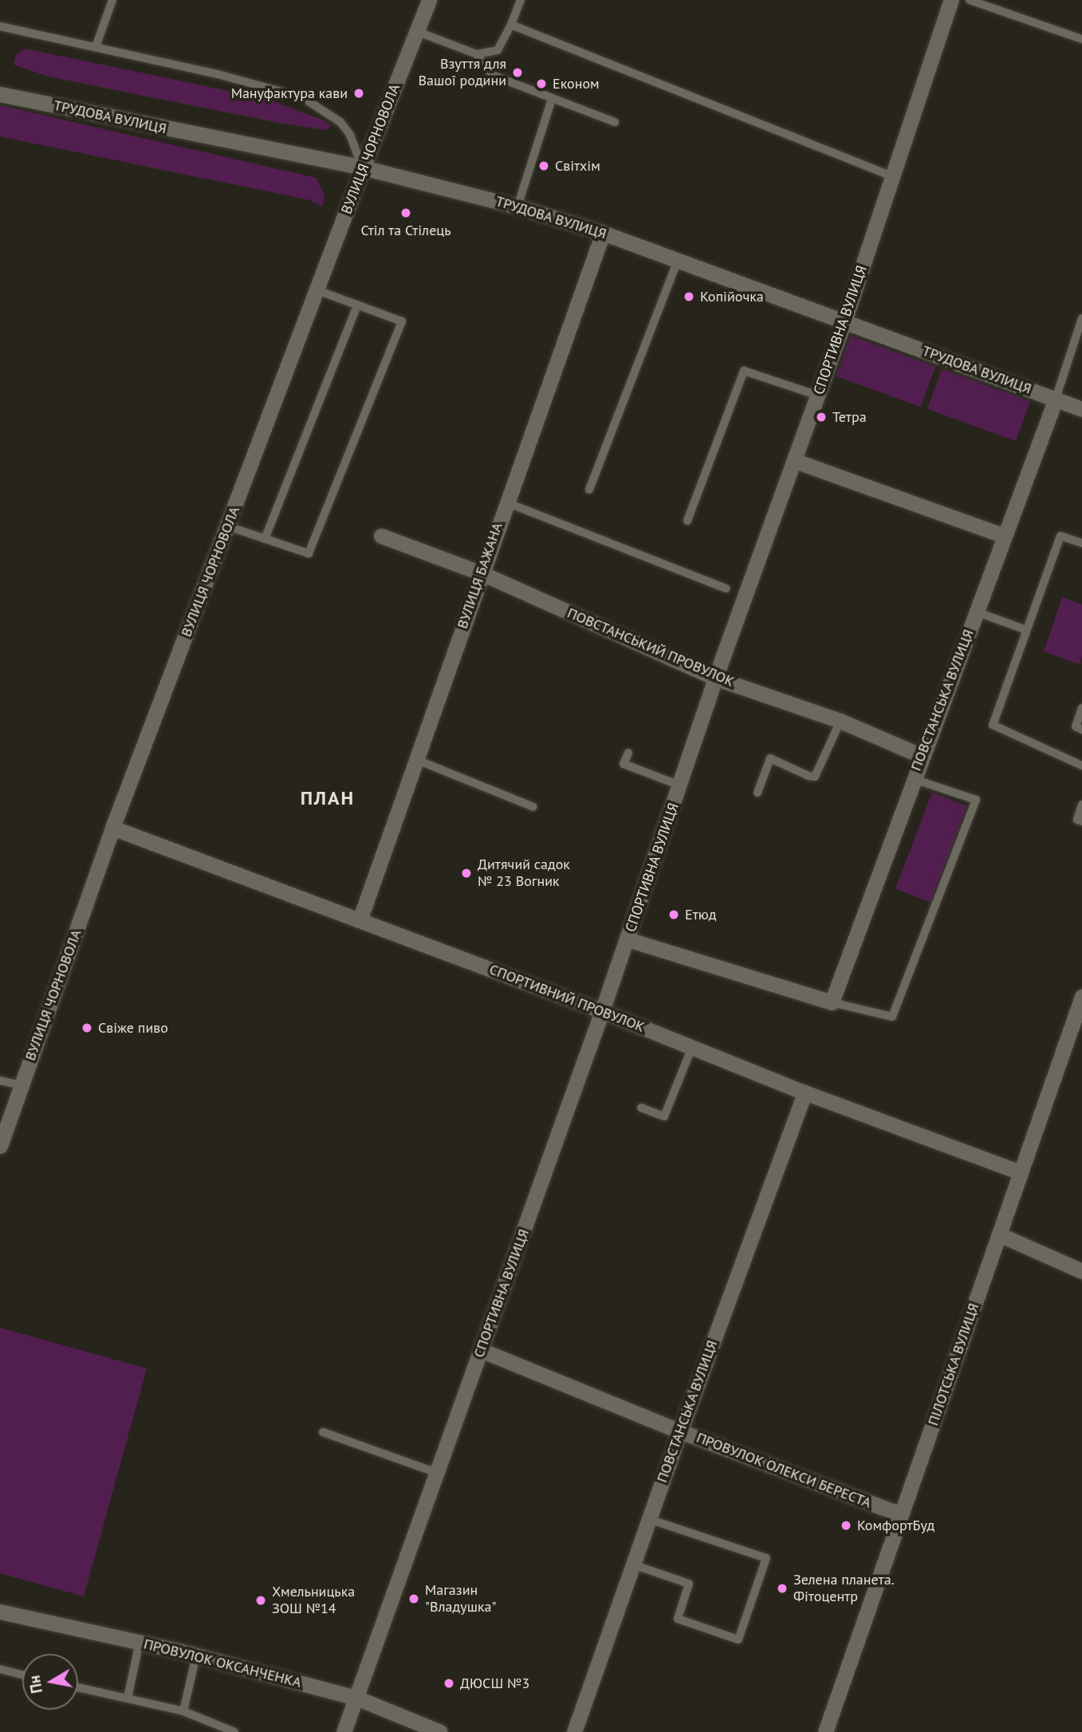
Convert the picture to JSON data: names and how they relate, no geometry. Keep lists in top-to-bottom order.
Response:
{
  "streets": {
    "street": [
      "ТРУДОВА ВУЛИЦЯ",
      "ВУЛИЦЯ ЧОРНОВОЛА",
      "СПОРТИВНА ВУЛИЦЯ",
      "ВУЛИЦЯ БАЖАНА",
      "ПОВСТАНСЬКИЙ ПРОВУЛОК",
      "ПОВСТАНСЬКА ВУЛИЦЯ",
      "СПОРТИВНИЙ ПРОВУЛОК",
      "ПІЛОТСЬКА ВУЛИЦЯ",
      "ПРОВУЛОК ОЛЕКСИ БЕРЕСТА",
      "ПРОВУЛОК ОКСАНЧЕНКА"
    ]
  },
  "crossings": [
    ["ТРУДОВА ВУЛИЦЯ", "ВУЛИЦЯ ЧОРНОВОЛА"],
    ["ТРУДОВА ВУЛИЦЯ", "СПОРТИВНА ВУЛИЦЯ"],
    ["ТРУДОВА ВУЛИЦЯ", "ВУЛИЦЯ БАЖАНА"],
    ["ТРУДОВА ВУЛИЦЯ", "ПОВСТАНСЬКА ВУЛИЦЯ"],
    ["ВУЛИЦЯ ЧОРНОВОЛА", "СПОРТИВНИЙ ПРОВУЛОК"],
    ["СПОРТИВНА ВУЛИЦЯ", "ПОВСТАНСЬКИЙ ПРОВУЛОК"],
    ["СПОРТИВНА ВУЛИЦЯ", "СПОРТИВНИЙ ПРОВУЛОК"],
    ["СПОРТИВНА ВУЛИЦЯ", "ПРОВУЛОК ОЛЕКСИ БЕРЕСТА"],
    ["СПОРТИВНА ВУЛИЦЯ", "ПРОВУЛОК ОКСАНЧЕНКА"],
    ["ВУЛИЦЯ БАЖАНА", "ПОВСТАНСЬКИЙ ПРОВУЛОК"],
    ["ВУЛИЦЯ БАЖАНА", "СПОРТИВНИЙ ПРОВУЛОК"],
    ["ПОВСТАНСЬКИЙ ПРОВУЛОК", "ПОВСТАНСЬКА ВУЛИЦЯ"],
    ["ПОВСТАНСЬКА ВУЛИЦЯ", "СПОРТИВНИЙ ПРОВУЛОК"],
    ["ПОВСТАНСЬКА ВУЛИЦЯ", "ПРОВУЛОК ОЛЕКСИ БЕРЕСТА"],
    ["СПОРТИВНИЙ ПРОВУЛОК", "ПІЛОТСЬКА ВУЛИЦЯ"],
    ["ПІЛОТСЬКА ВУЛИЦЯ", "ПРОВУЛОК ОЛЕКСИ БЕРЕСТА"]
  ],
  "districts": ["ПЛАН"],
  "places": [
    "Взуття для Вашої родини",
    "Економ",
    "Мануфактура кави",
    "Світхім",
    "Стіл та Стілець",
    "Копійочка",
    "Тетра",
    "Дитячий садок № 23 Вогник",
    "Етюд",
    "Свіже пиво",
    "КомфортБуд",
    "Зелена планета. Фітоцентр",
    "Магазин \"Владушка\"",
    "Хмельницька ЗОШ №14",
    "ДЮСШ №3"
  ],
  "north": "left"
}
